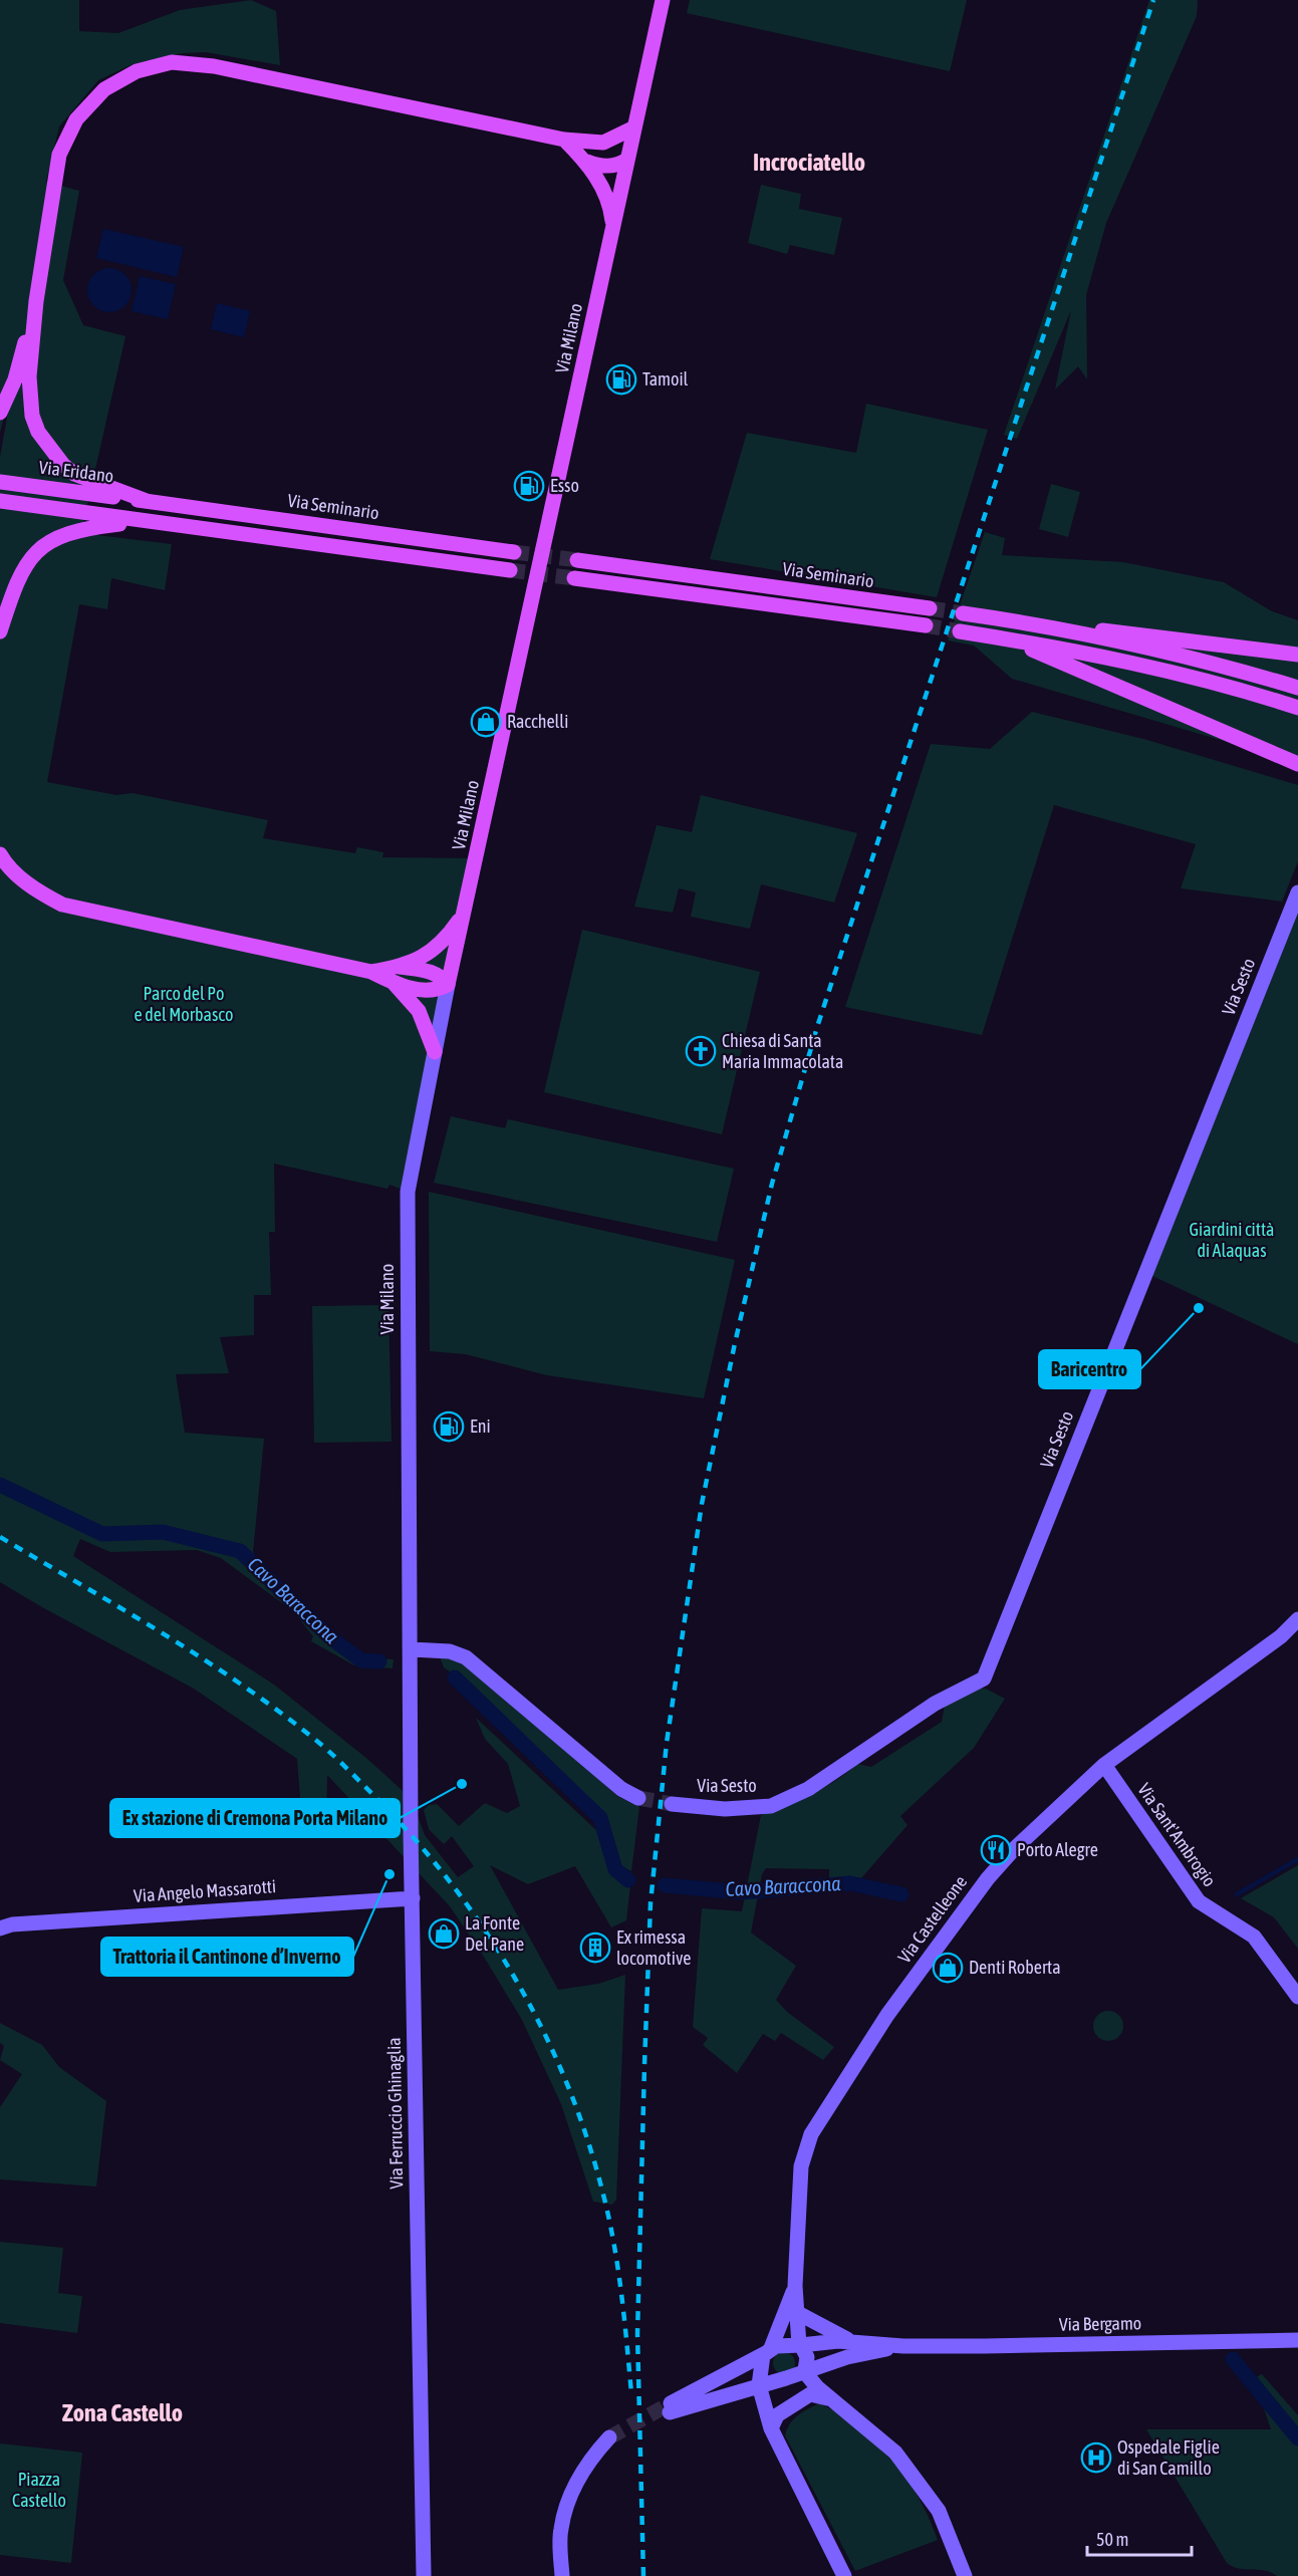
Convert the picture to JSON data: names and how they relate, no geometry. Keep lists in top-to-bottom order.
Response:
{
  "streets": {
    "main road": [
      "Via Milano",
      "Via Eridano",
      "Via Seminario",
      "Via Sesto",
      "Via Sant'Ambrogio",
      "Via Angelo Massarotti",
      "Via Castelleone",
      "Via Ferruccio Ghinaglia",
      "Via Bergamo"
    ]
  },
  "crossings": [
    ["Via Milano", "Via Ferruccio Ghinaglia"],
    ["Via Eridano", "Via Seminario"],
    ["Via Sant'Ambrogio", "Via Castelleone"],
    ["Via Angelo Massarotti", "Via Ferruccio Ghinaglia"],
    ["Via Castelleone", "Via Bergamo"]
  ],
  "districts": ["Incrociatello", "Zona Castello"],
  "water": ["Cavo Baraccona"],
  "parks": ["Parco del Po e del Morbasco", "Giardini città di Alaquas", "Piazza Castello"],
  "places": {
    "fuel station": ["Tamoil", "Esso", "Eni"],
    "shop": ["Racchelli", "La Fonte Del Pane", "Denti Roberta"],
    "church": ["Chiesa di Santa Maria Immacolata"],
    "other": ["Baricentro", "Ex stazione di Cremona Porta Milano", "Trattoria il Cantinone d’Inverno"],
    "restaurant": ["Porto Alegre"],
    "building": ["Ex rimessa locomotive"],
    "hospital": ["Ospedale Figlie di San Camillo"]
  },
  "scale_bar": "50 m"
}
